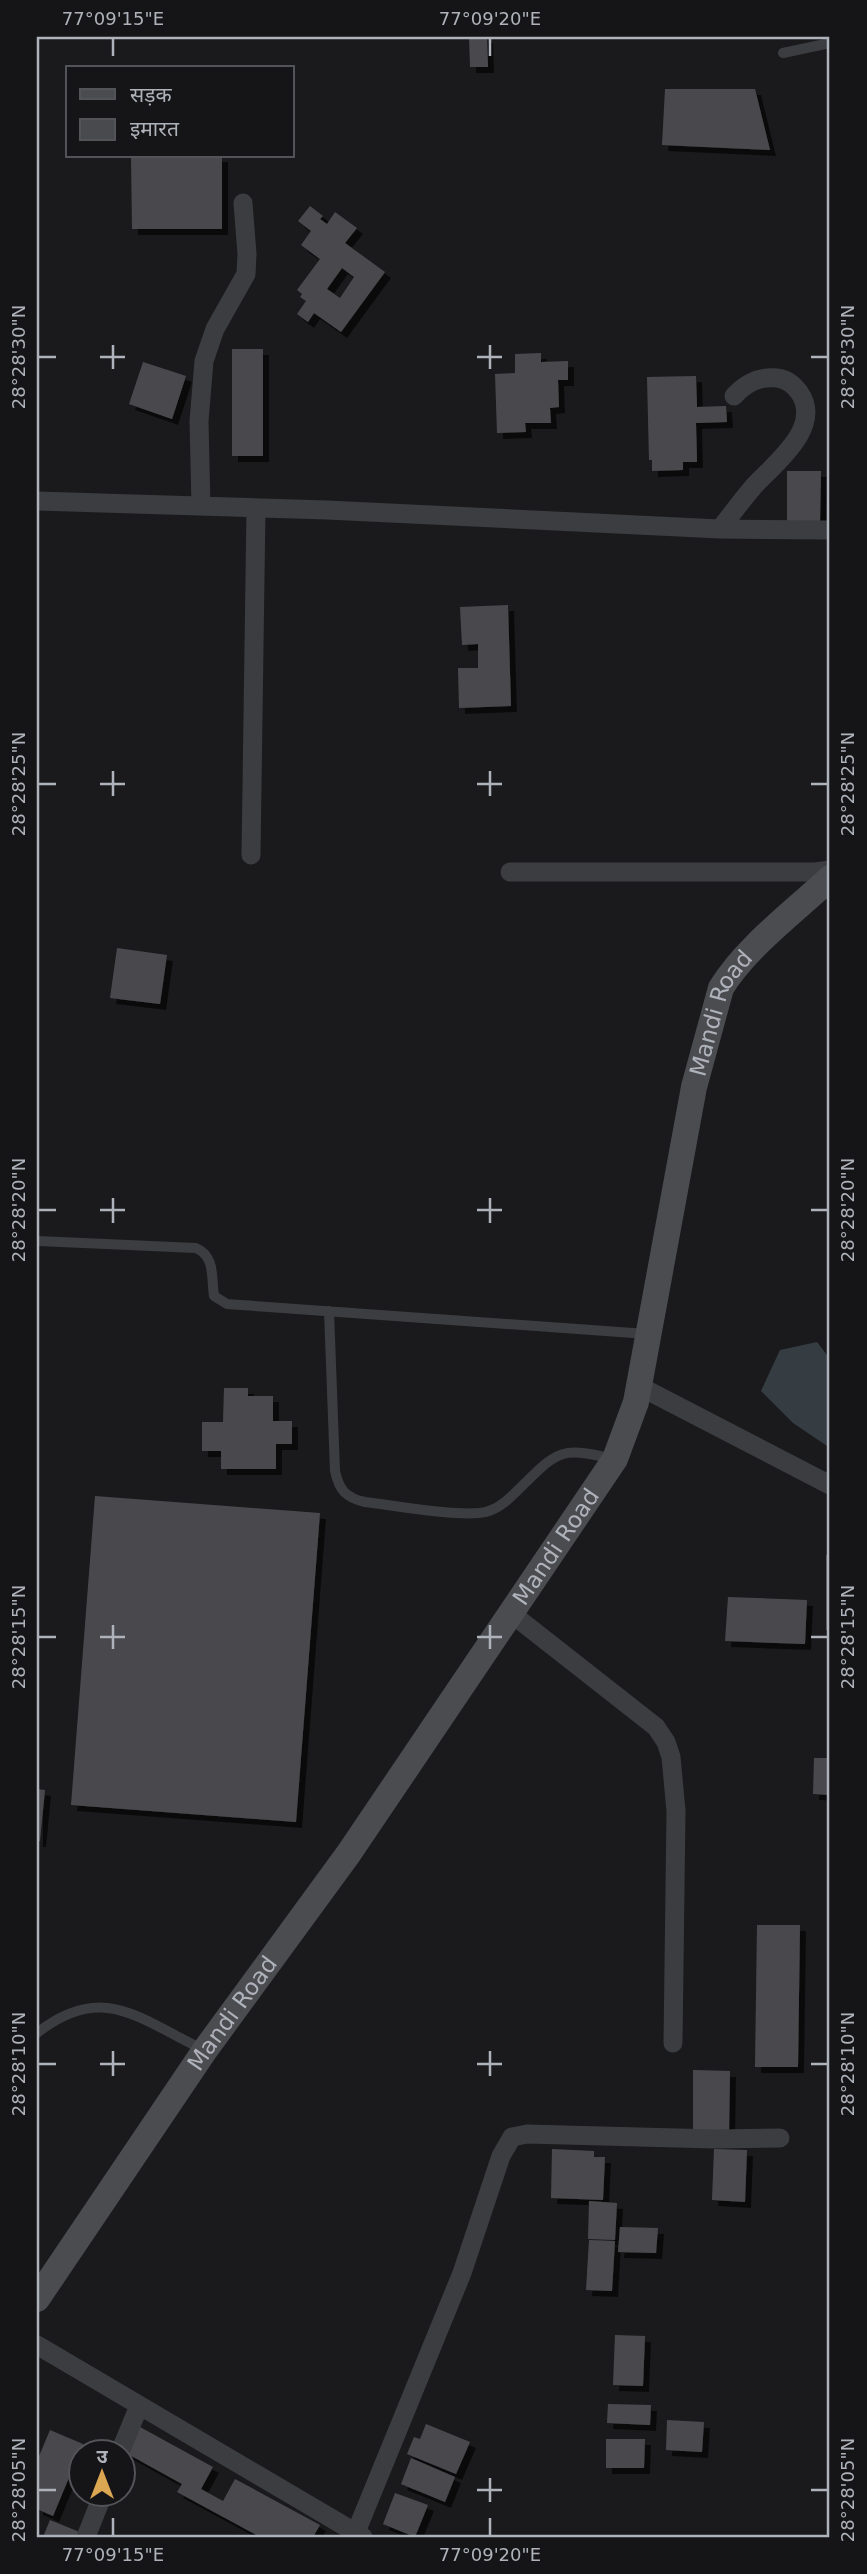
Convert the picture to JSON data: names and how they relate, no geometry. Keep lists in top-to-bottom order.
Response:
{
  "streets": {
    "street": ["Mandi Road"]
  },
  "legend": ["सड़क", "इमारत"],
  "north": "top",
  "coordinates": [
    "77°09'15\"E",
    "77°09'20\"E",
    "28°28'30\"N",
    "28°28'25\"N",
    "28°28'20\"N",
    "28°28'15\"N",
    "28°28'10\"N",
    "28°28'05\"N"
  ]
}
